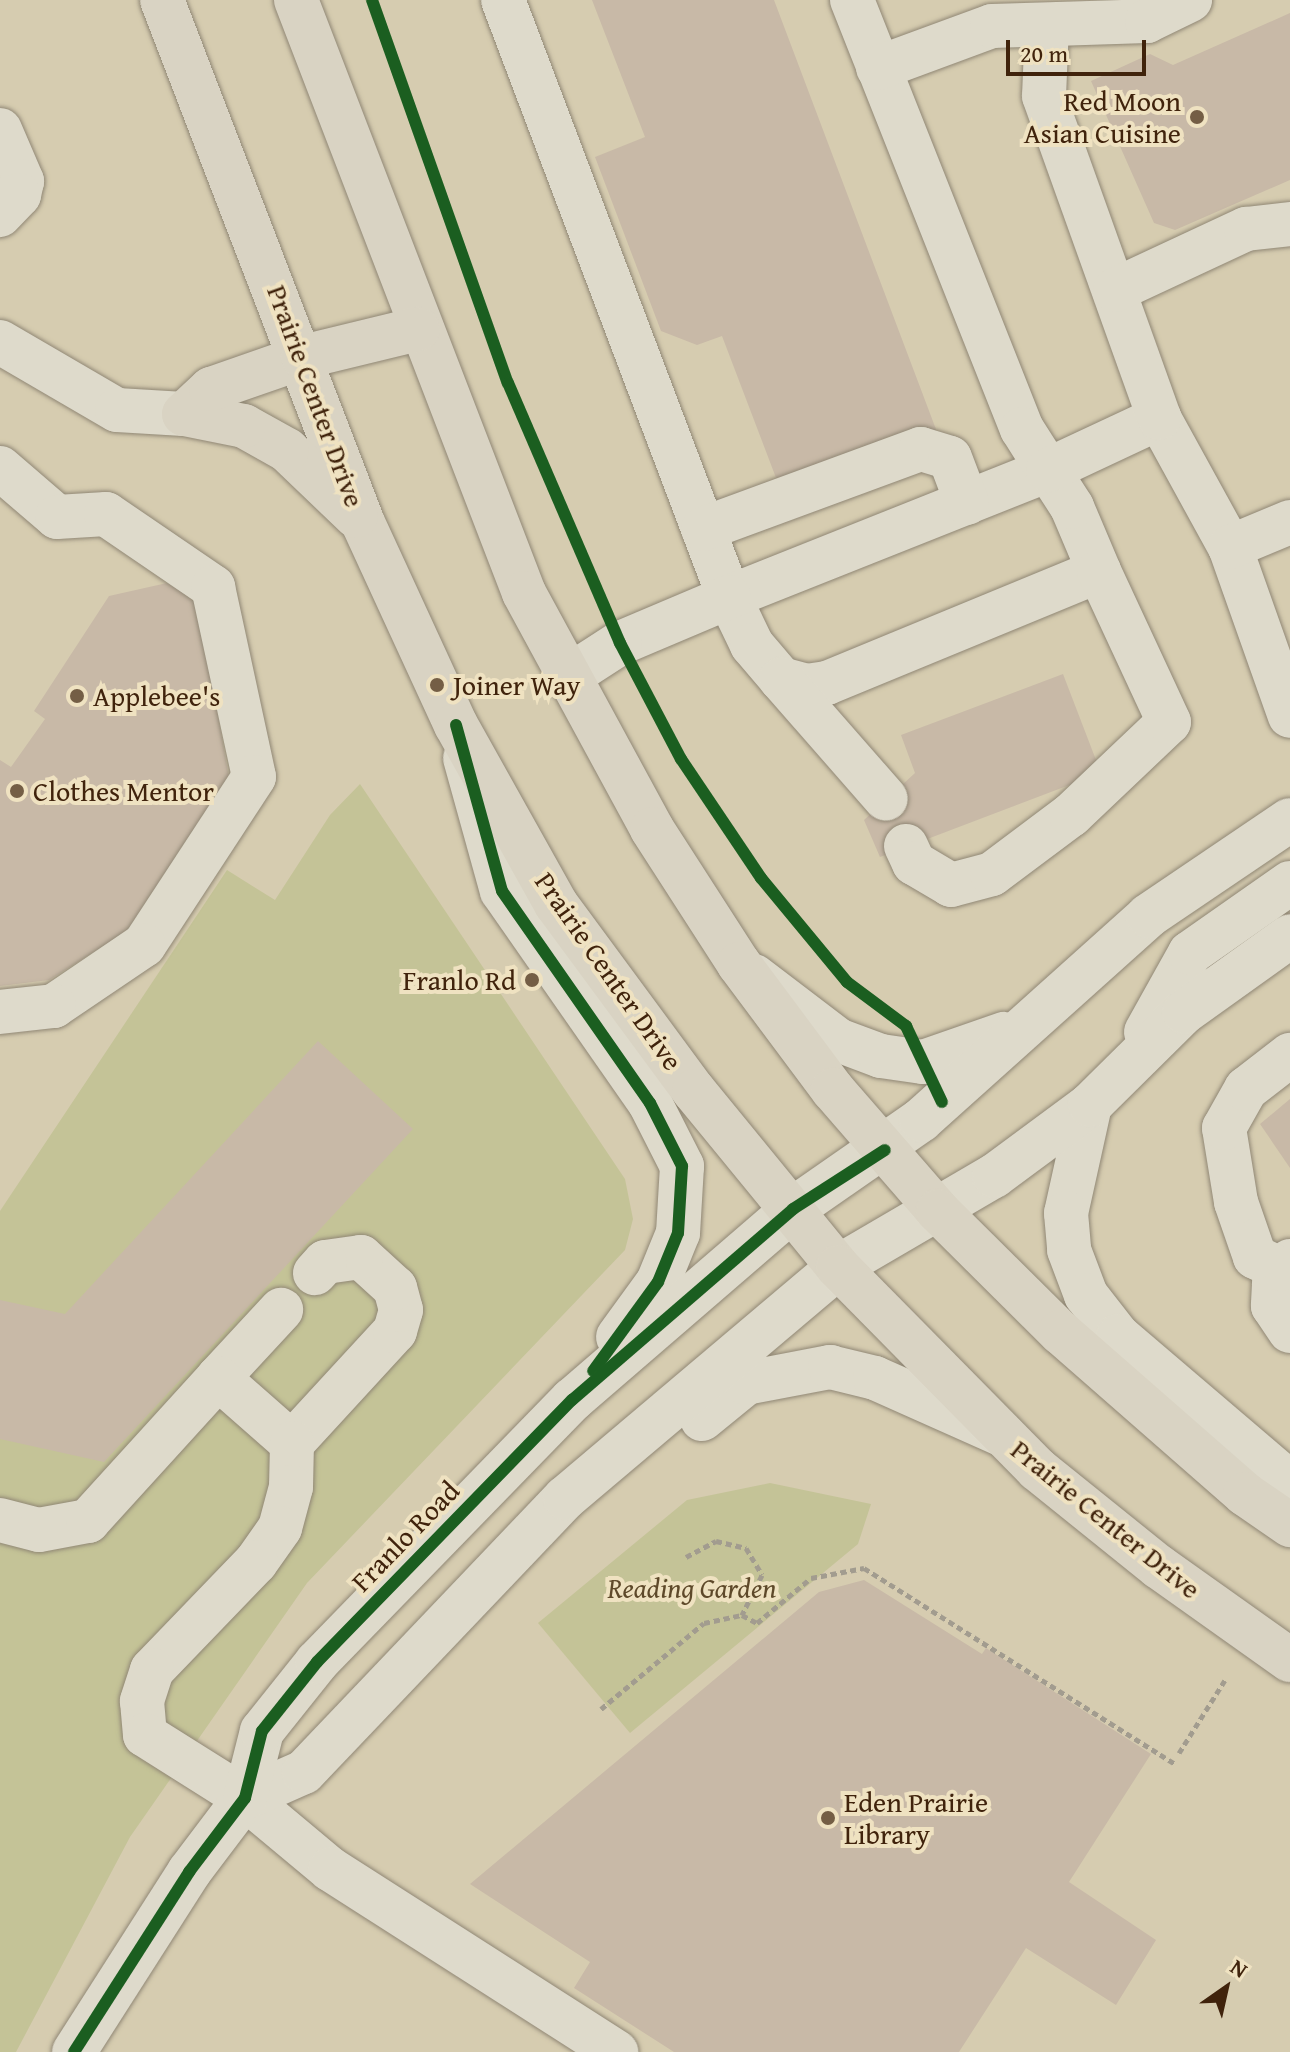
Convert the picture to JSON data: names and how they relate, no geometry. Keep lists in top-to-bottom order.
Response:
{
  "streets": {
    "main road": ["Prairie Center Drive"],
    "street": ["Franlo Road"]
  },
  "crossings": [
    ["Prairie Center Drive", "Franlo Road"]
  ],
  "parks": ["Reading Garden"],
  "places": [
    "Red Moon Asian Cuisine",
    "Joiner Way",
    "Applebee's",
    "Clothes Mentor",
    "Franlo Rd",
    "Eden Prairie Library"
  ],
  "scale_bar": "20 m",
  "north": "top right"
}
